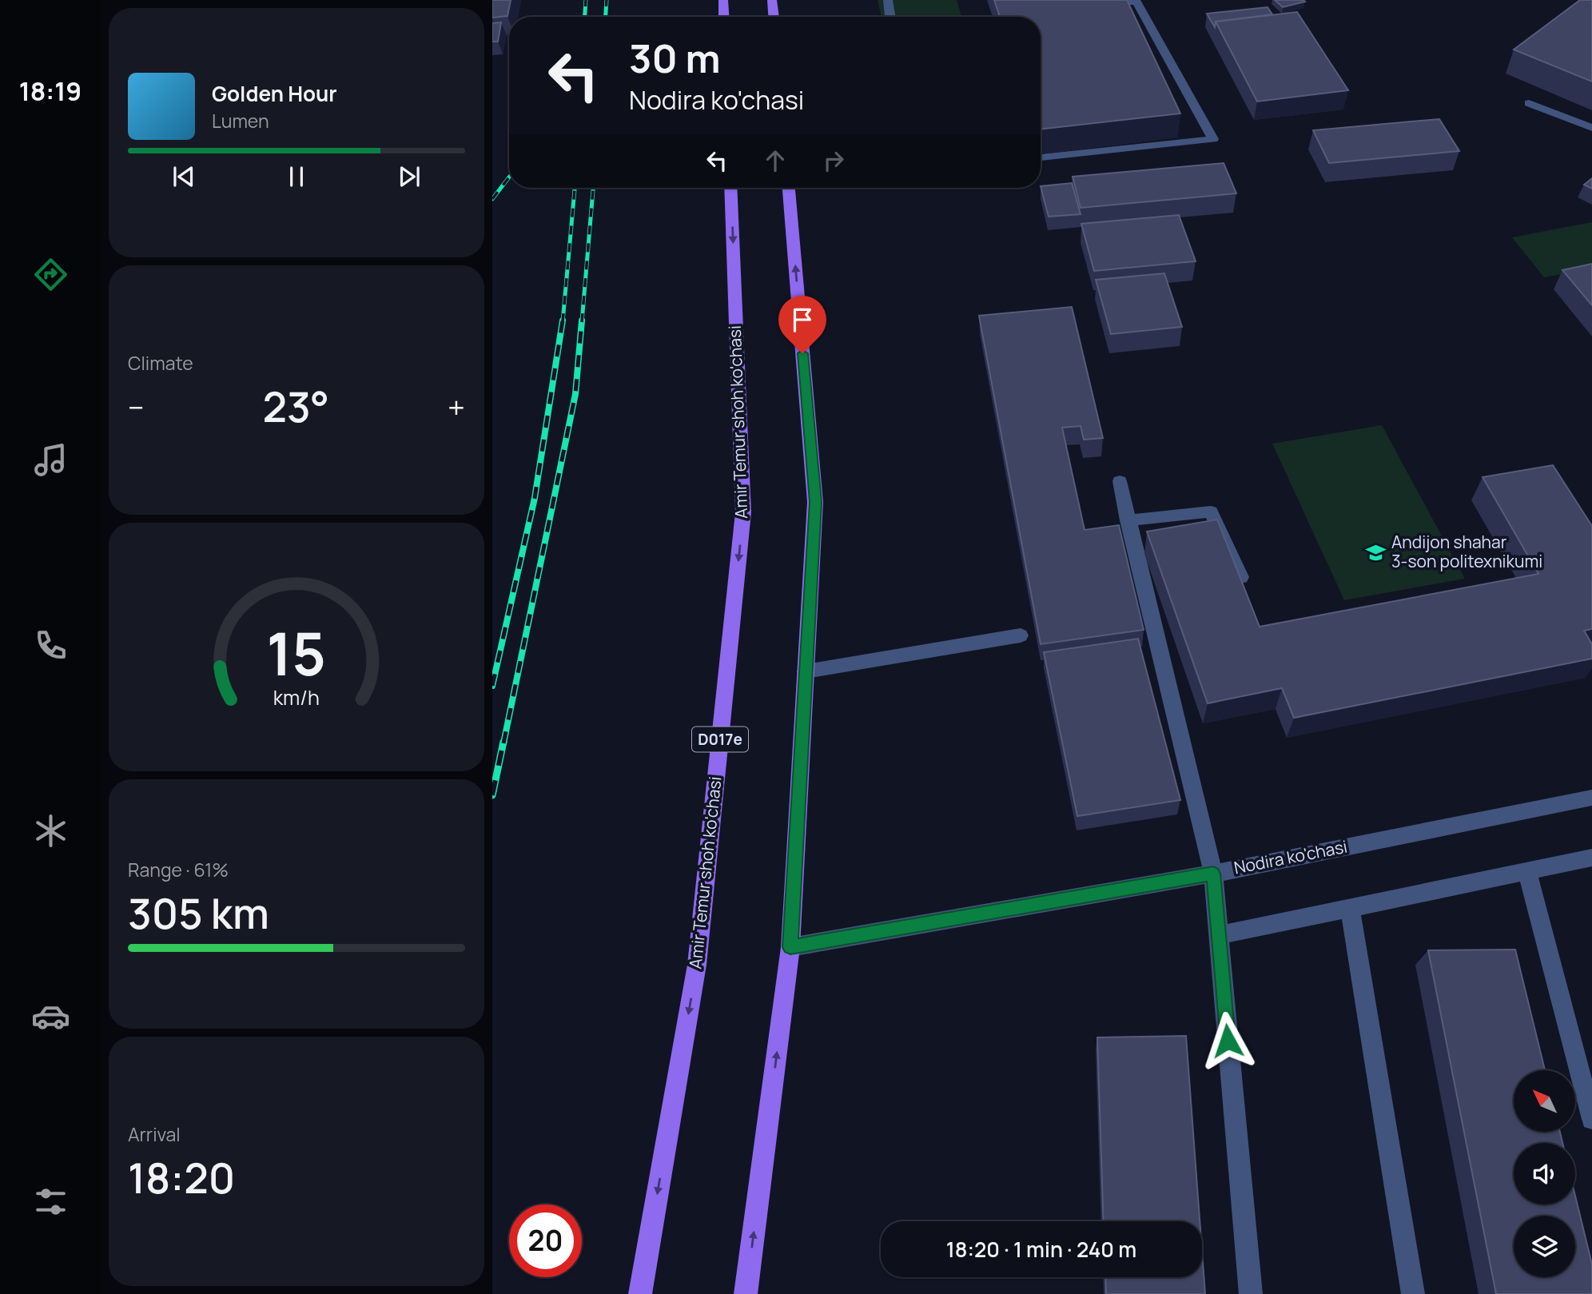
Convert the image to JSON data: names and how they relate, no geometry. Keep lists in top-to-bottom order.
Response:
{
  "streets": {
    "main road": ["Amir Temur shoh ko'chasi", "D017e"],
    "street": ["Nodira ko'chasi"]
  },
  "places": {
    "school or university": ["Andijon shahar 3-son politexnikumi"]
  },
  "north": "top left",
  "page": {
    "tabs": "18:19",
    "turn": ["30 m", "Nodira ko'chasi"],
    "song": ["Golden Hour", "Lumen"],
    "tile": [
      "Climate",
      ["Range · 61%", "305 km"],
      ["Arrival", "18:20"]
    ],
    "heat": ["−", "23°", "+"],
    "limit": "20",
    "trip": "18:20 · 1 min · 240 m",
    "gauge": ["15", "km/h"]
  }
}
